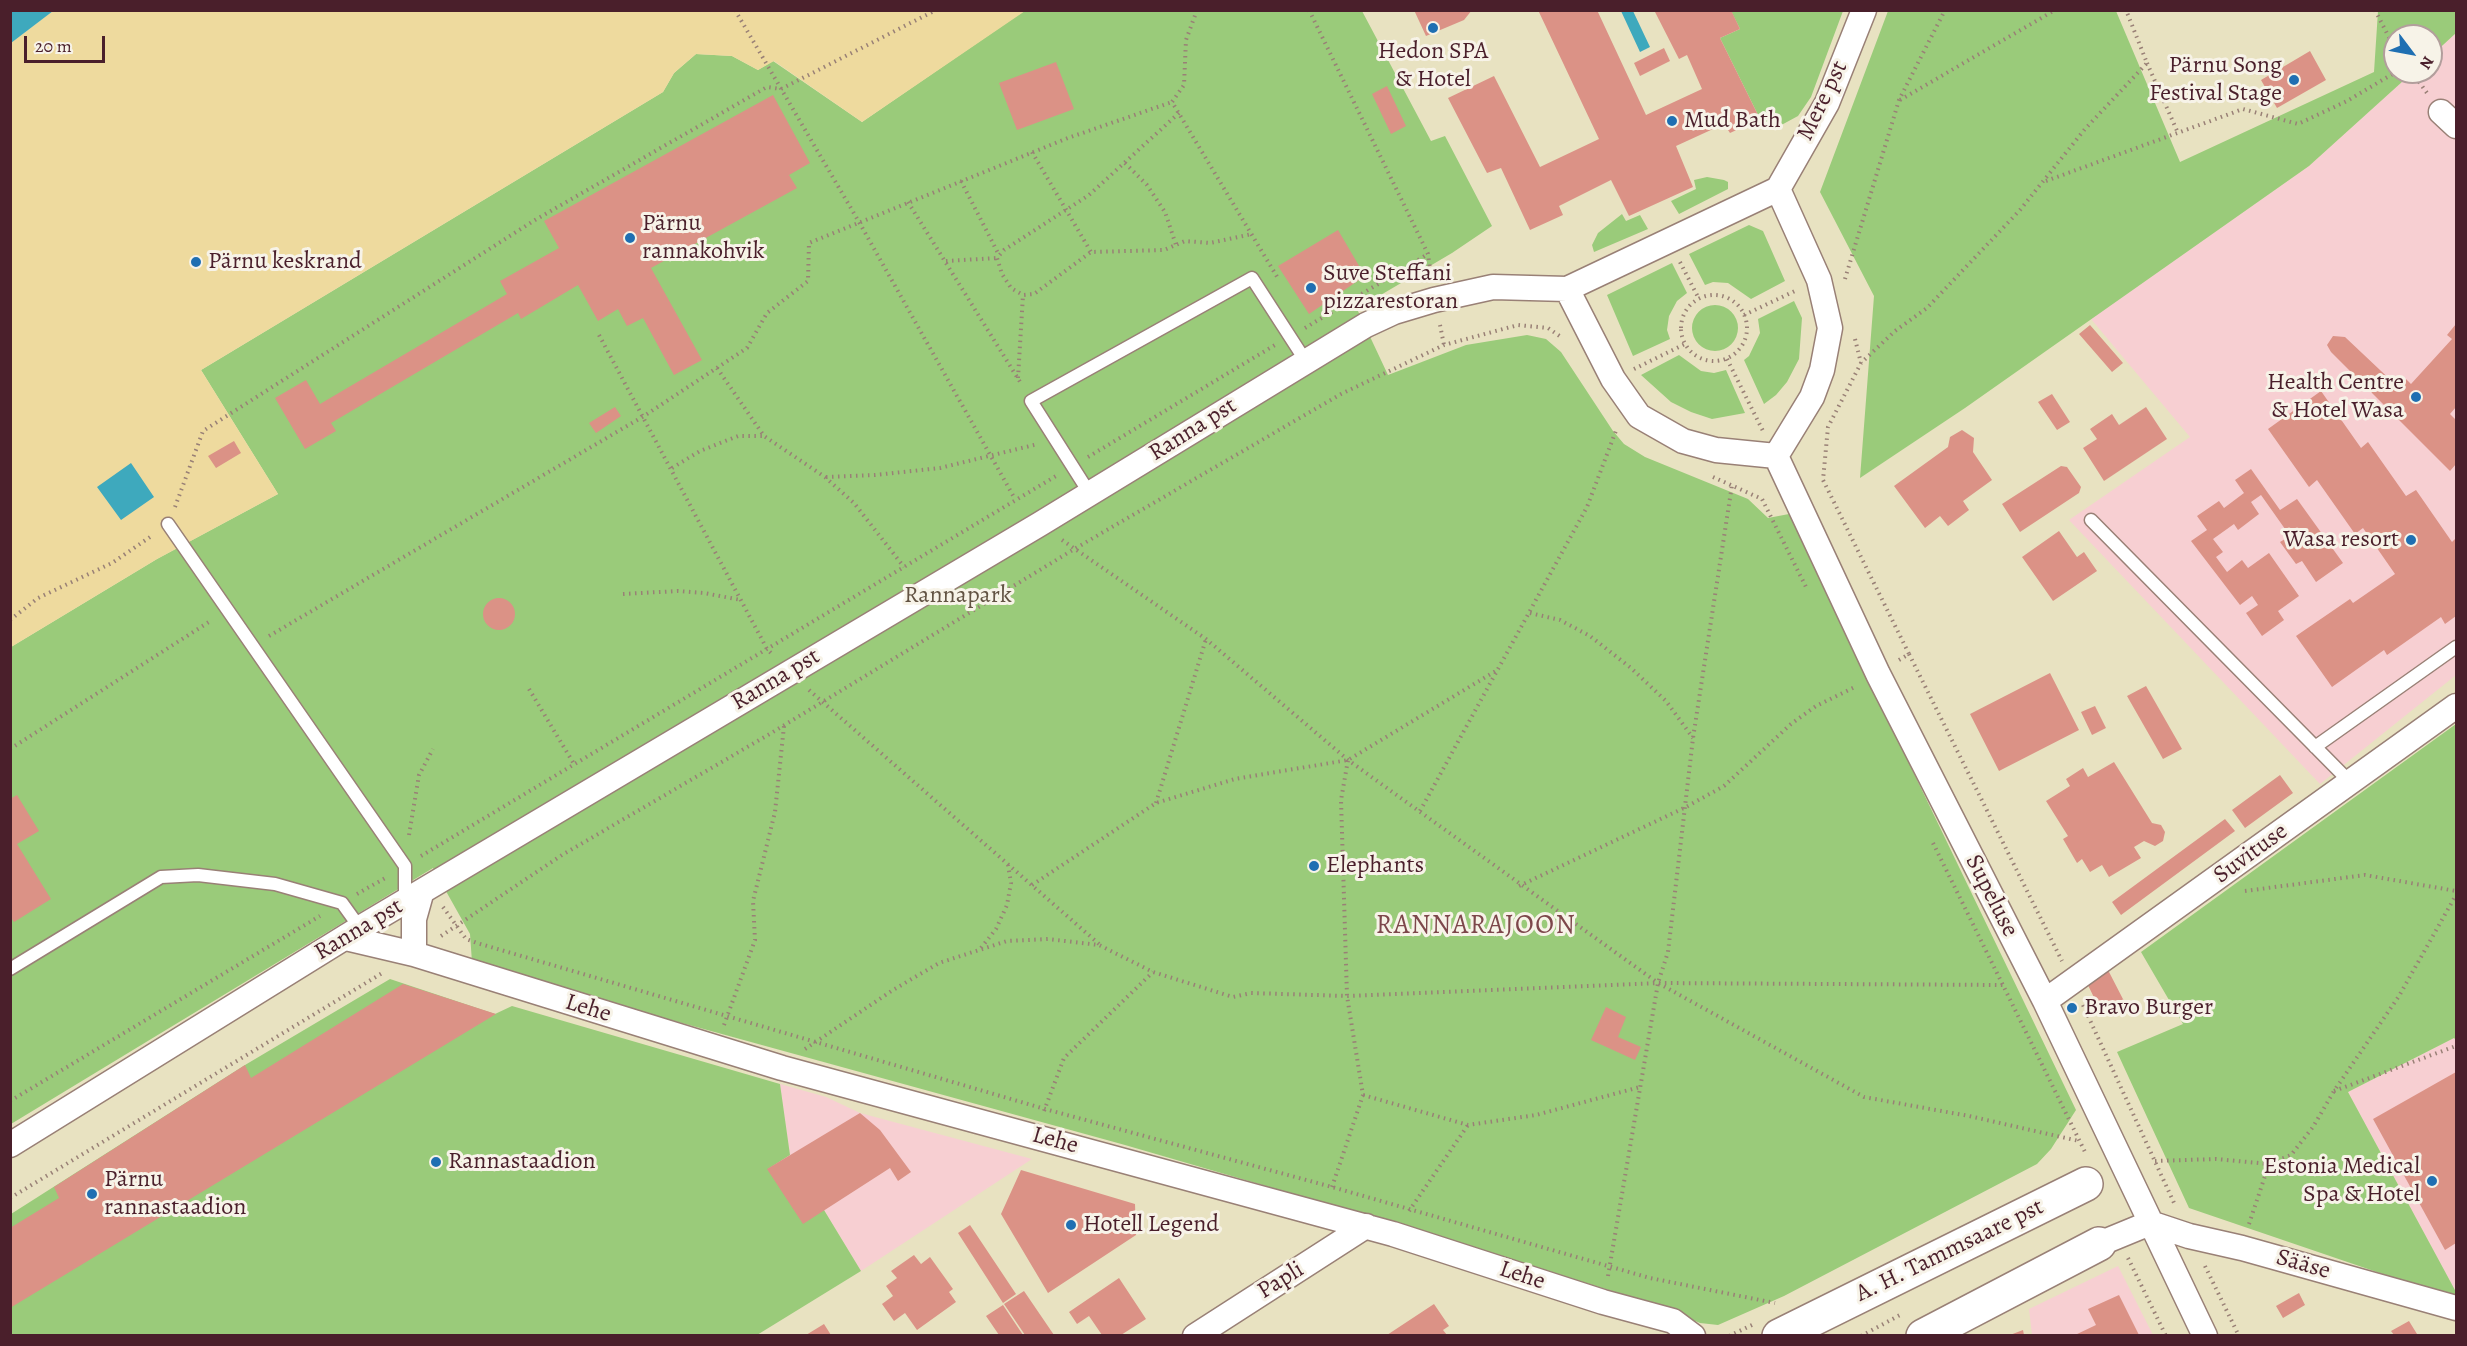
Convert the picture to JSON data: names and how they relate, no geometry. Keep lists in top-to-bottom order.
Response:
{
  "streets": {
    "street": [
      "Mere pst",
      "Ranna pst",
      "Suvituse",
      "Supeluse",
      "Lehe",
      "A. H. Tammsaare pst",
      "Sääse",
      "Papli"
    ]
  },
  "crossings": [
    ["Ranna pst", "Lehe"],
    ["Suvituse", "Supeluse"],
    ["Supeluse", "A. H. Tammsaare pst"],
    ["Supeluse", "Sääse"],
    ["Lehe", "Papli"]
  ],
  "districts": ["RANNARAJOON"],
  "parks": ["Rannapark"],
  "places": [
    "Hedon SPA & Hotel",
    "Pärnu Song Festival Stage",
    "Mud Bath",
    "Pärnu rannakohvik",
    "Pärnu keskrand",
    "Suve Steffani pizzarestoran",
    "Health Centre & Hotel Wasa",
    "Wasa resort",
    "Elephants",
    "Bravo Burger",
    "Rannastaadion",
    "Estonia Medical Spa & Hotel",
    "Pärnu rannastaadion",
    "Hotell Legend"
  ],
  "scale_bar": "20 m",
  "north": "bottom right"
}
